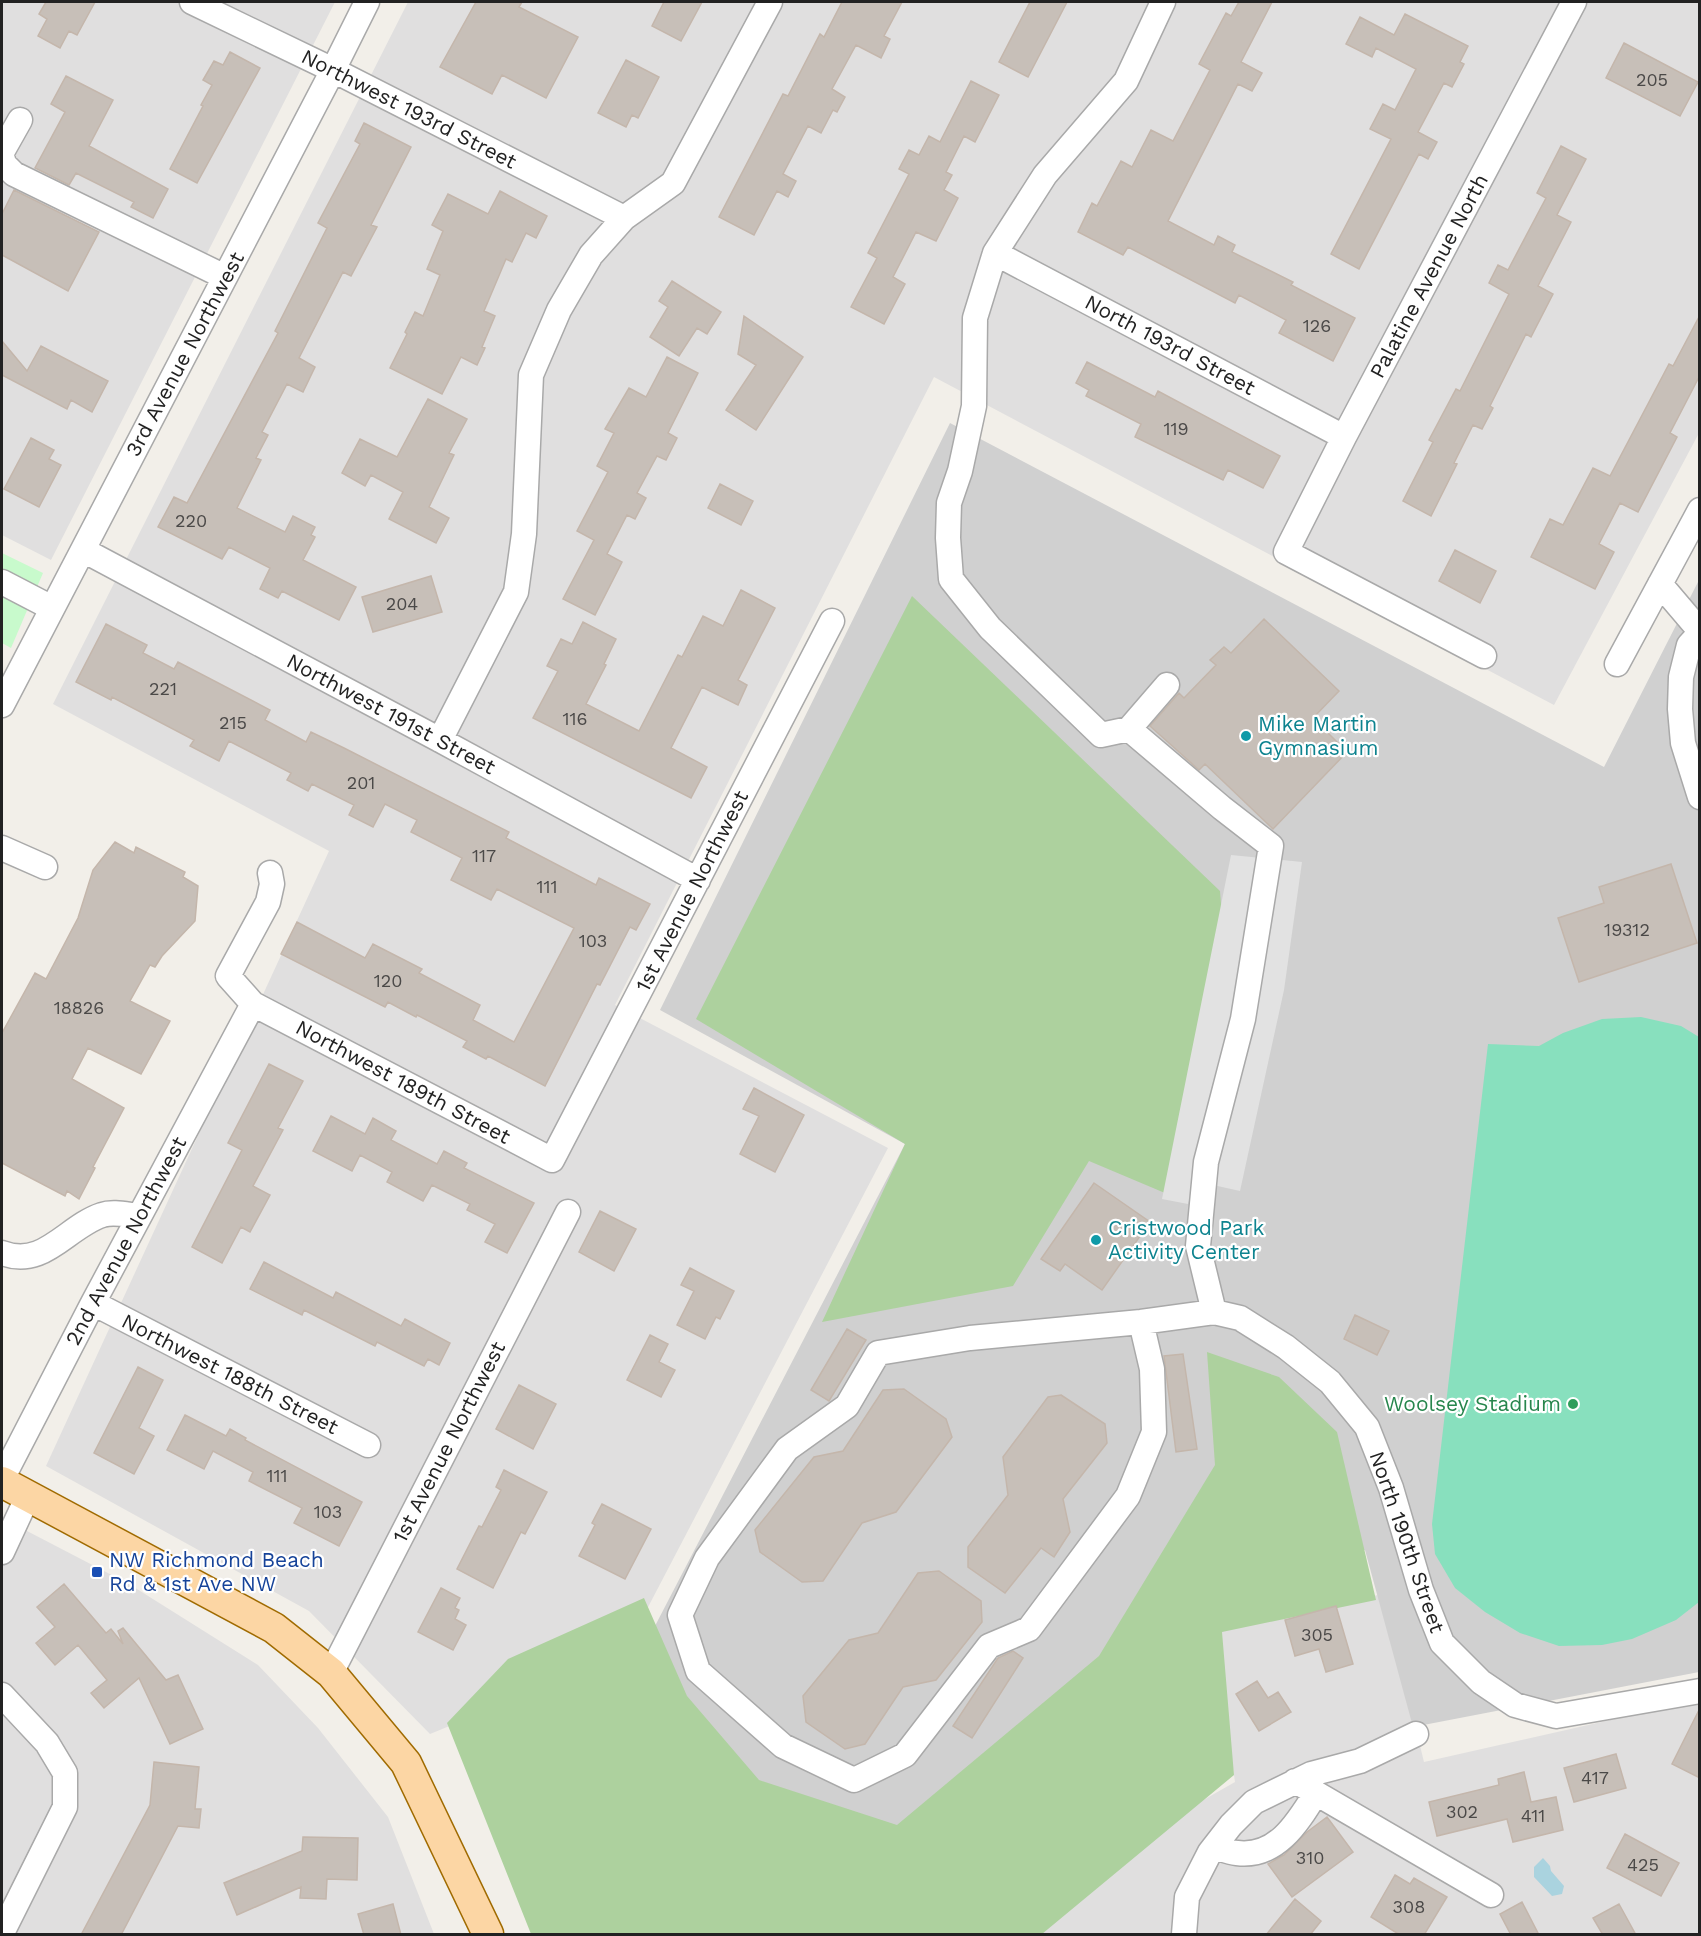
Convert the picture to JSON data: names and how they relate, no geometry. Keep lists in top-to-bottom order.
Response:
{
  "streets": {
    "street": [
      "Northwest 193rd Street",
      "Palatine Avenue North",
      "North 193rd Street",
      "3rd Avenue Northwest",
      "Northwest 191st Street",
      "1st Avenue Northwest",
      "Northwest 189th Street",
      "2nd Avenue Northwest",
      "Northwest 188th Street",
      "North 190th Street"
    ]
  },
  "crossings": [
    ["Northwest 193rd Street", "3rd Avenue Northwest"],
    ["Palatine Avenue North", "North 193rd Street"],
    ["3rd Avenue Northwest", "Northwest 191st Street"],
    ["Northwest 191st Street", "1st Avenue Northwest"],
    ["1st Avenue Northwest", "Northwest 189th Street"],
    ["Northwest 189th Street", "2nd Avenue Northwest"],
    ["2nd Avenue Northwest", "Northwest 188th Street"]
  ],
  "places": {
    "other": ["Mike Martin Gymnasium", "Cristwood Park Activity Center", "Woolsey Stadium"],
    "transit": ["NW Richmond Beach Rd & 1st Ave NW"]
  },
  "house_numbers": [
    "205",
    "126",
    "119",
    "220",
    "204",
    "221",
    "116",
    "215",
    "201",
    "117",
    "111",
    "19312",
    "103",
    "120",
    "18826",
    "111",
    "103",
    "305",
    "417",
    "302",
    "411",
    "310",
    "425",
    "308"
  ]
}
